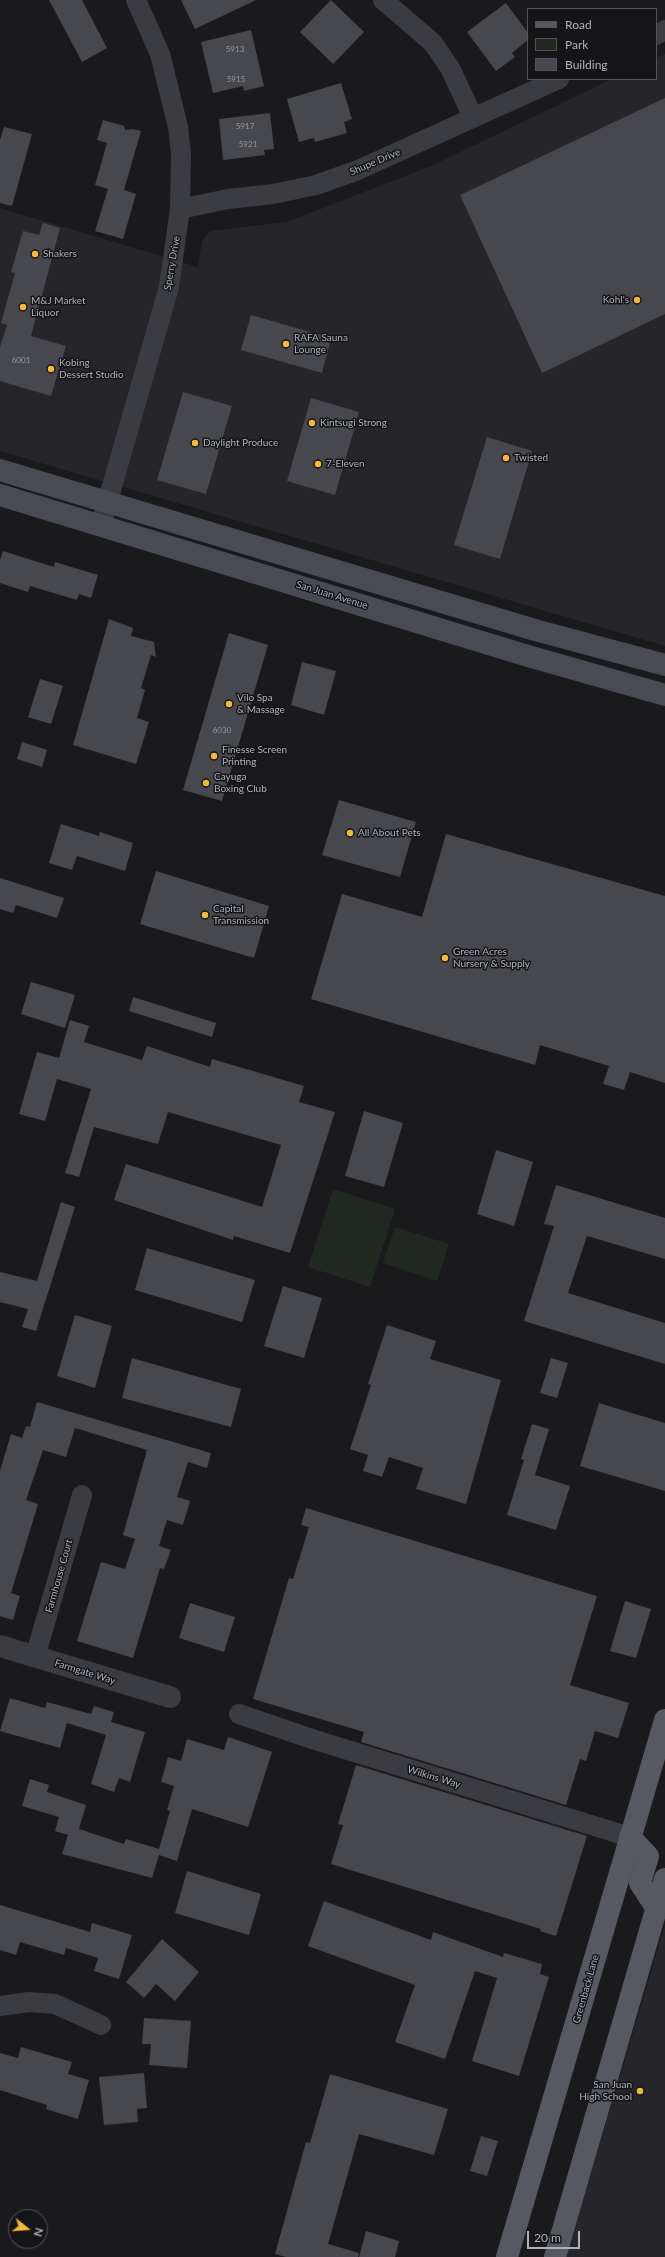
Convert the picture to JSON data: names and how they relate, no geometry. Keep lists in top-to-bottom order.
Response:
{
  "streets": {
    "main road": ["San Juan Avenue", "Greenback Lane"],
    "street": [
      "Shupe Drive",
      "Sperry Drive",
      "Farmhouse Court",
      "Farmgate Way",
      "Wilkins Way"
    ]
  },
  "crossings": [
    ["Shupe Drive", "Sperry Drive"],
    ["Sperry Drive", "San Juan Avenue"],
    ["Farmhouse Court", "Farmgate Way"],
    ["Wilkins Way", "Greenback Lane"]
  ],
  "places": [
    "Shakers",
    "Kohl's",
    "M&J Market Liquor",
    "RAFA Sauna Lounge",
    "Kobing Dessert Studio",
    "Kintsugi Strong",
    "Daylight Produce",
    "Twisted",
    "7-Eleven",
    "Vilo Spa & Massage",
    "Finesse Screen Printing",
    "Cayuga Boxing Club",
    "All About Pets",
    "Capital Transmission",
    "Green Acres Nursery & Supply",
    "San Juan High School"
  ],
  "house_numbers": [
    "5913",
    "5915",
    "5917",
    "5921",
    "6001",
    "6030"
  ],
  "legend": ["Road", "Park", "Building"],
  "scale_bar": "20 m",
  "north": "right"
}
